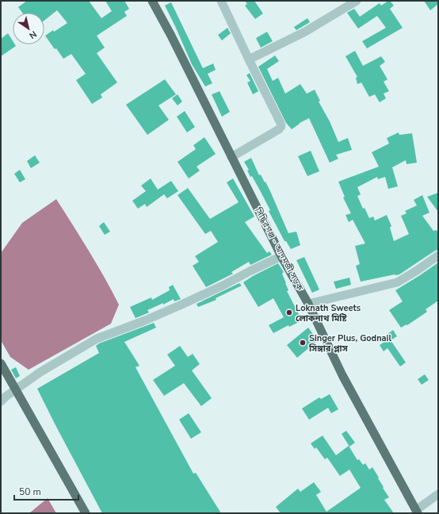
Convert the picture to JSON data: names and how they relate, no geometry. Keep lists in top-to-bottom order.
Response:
{
  "streets": {
    "main road": ["সিদ্ধিরগঞ্জ - আদমজী সড়ক"]
  },
  "places": ["Loknath Sweets লোকনাথ মিষ্টি", "Singer Plus, Godnail সিঙ্গার প্লাস"],
  "scale_bar": "50 m",
  "north": "bottom right"
}
